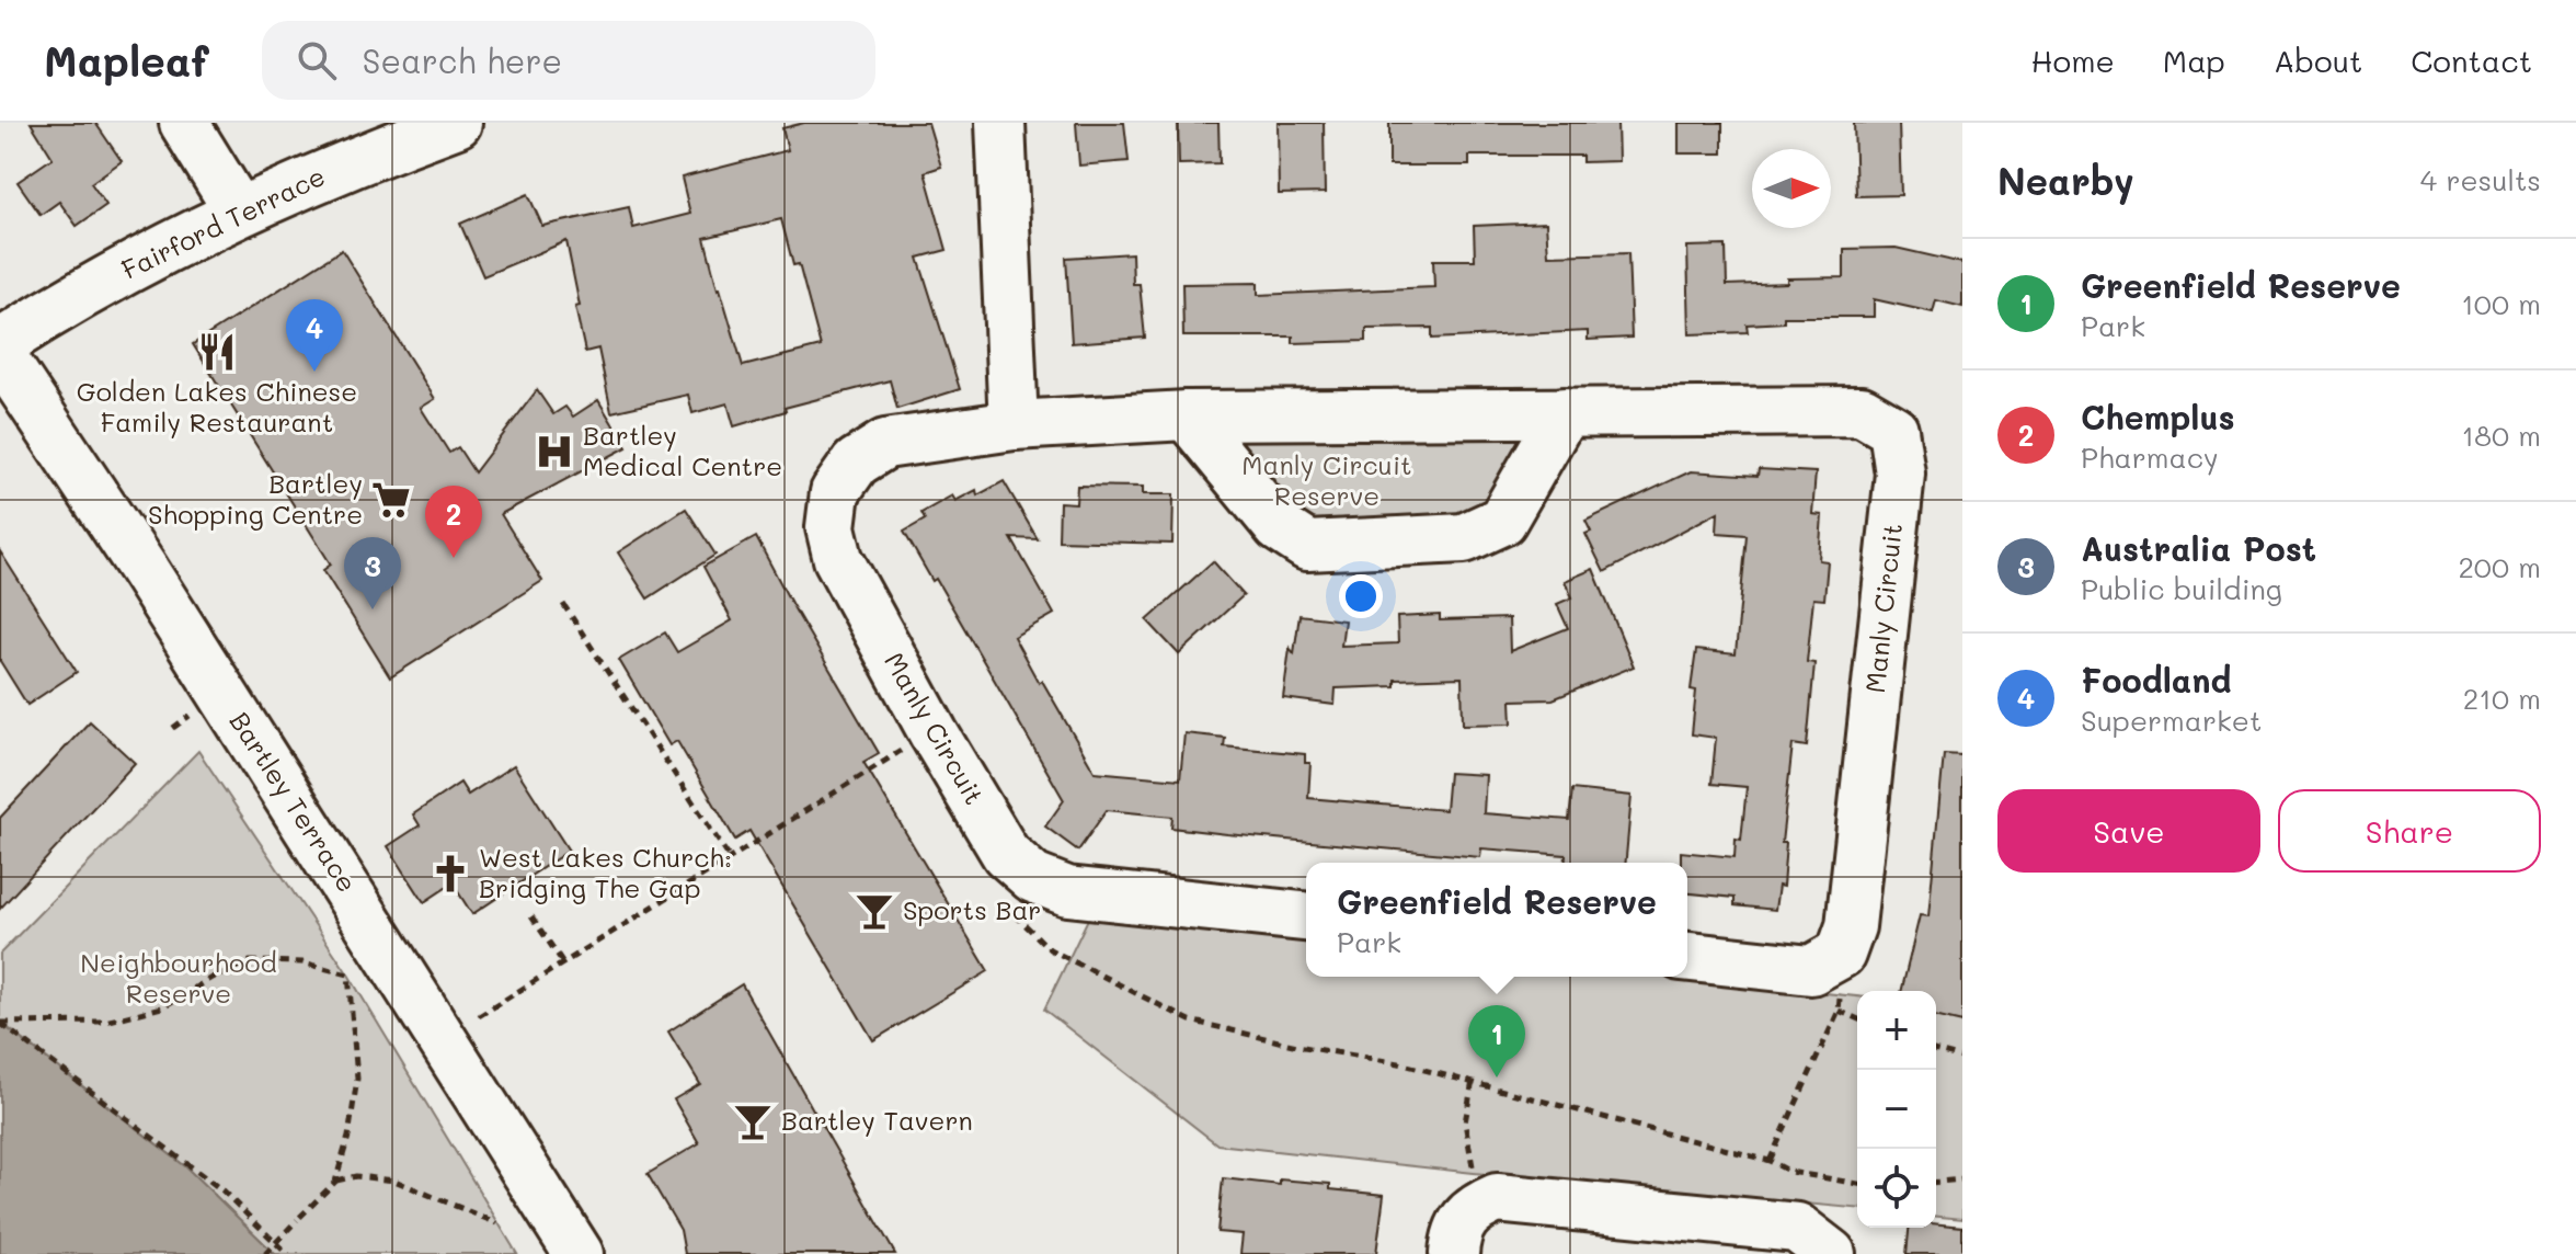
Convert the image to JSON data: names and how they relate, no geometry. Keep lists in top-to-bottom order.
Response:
{
  "streets": {
    "street": ["Fairford Terrace", "Manly Circuit", "Bartley Terrace"]
  },
  "parks": ["Manly Circuit Reserve", "Neighbourhood Reserve"],
  "places": {
    "restaurant": ["Golden Lakes Chinese Family Restaurant"],
    "hospital": ["Bartley Medical Centre"],
    "supermarket": ["Bartley Shopping Centre"],
    "church": ["West Lakes Church: Bridging The Gap"],
    "bar": ["Sports Bar", "Bartley Tavern"]
  },
  "north": "right",
  "page": {
    "header": "Mapleaf",
    "search": "Search here",
    "nav": [
      "Home",
      "Map",
      "About",
      "Contact"
    ],
    "heading": ["Nearby", "4 results"],
    "list": [
      {
        "mark": "1",
        "name": "Greenfield Reserve",
        "note": "Park",
        "value": "100 m"
      },
      {
        "mark": "2",
        "name": "Chemplus",
        "note": "Pharmacy",
        "value": "180 m"
      },
      {
        "mark": "3",
        "name": "Australia Post",
        "note": "Public building",
        "value": "200 m"
      },
      {
        "mark": "4",
        "name": "Foodland",
        "note": "Supermarket",
        "value": "210 m"
      }
    ],
    "pins": [
      "4",
      "2",
      "3",
      "1"
    ],
    "buttons": ["Save", "Share"],
    "popup": ["Greenfield Reserve", "Park"],
    "map_buttons": ["+", "−"]
  }
}
